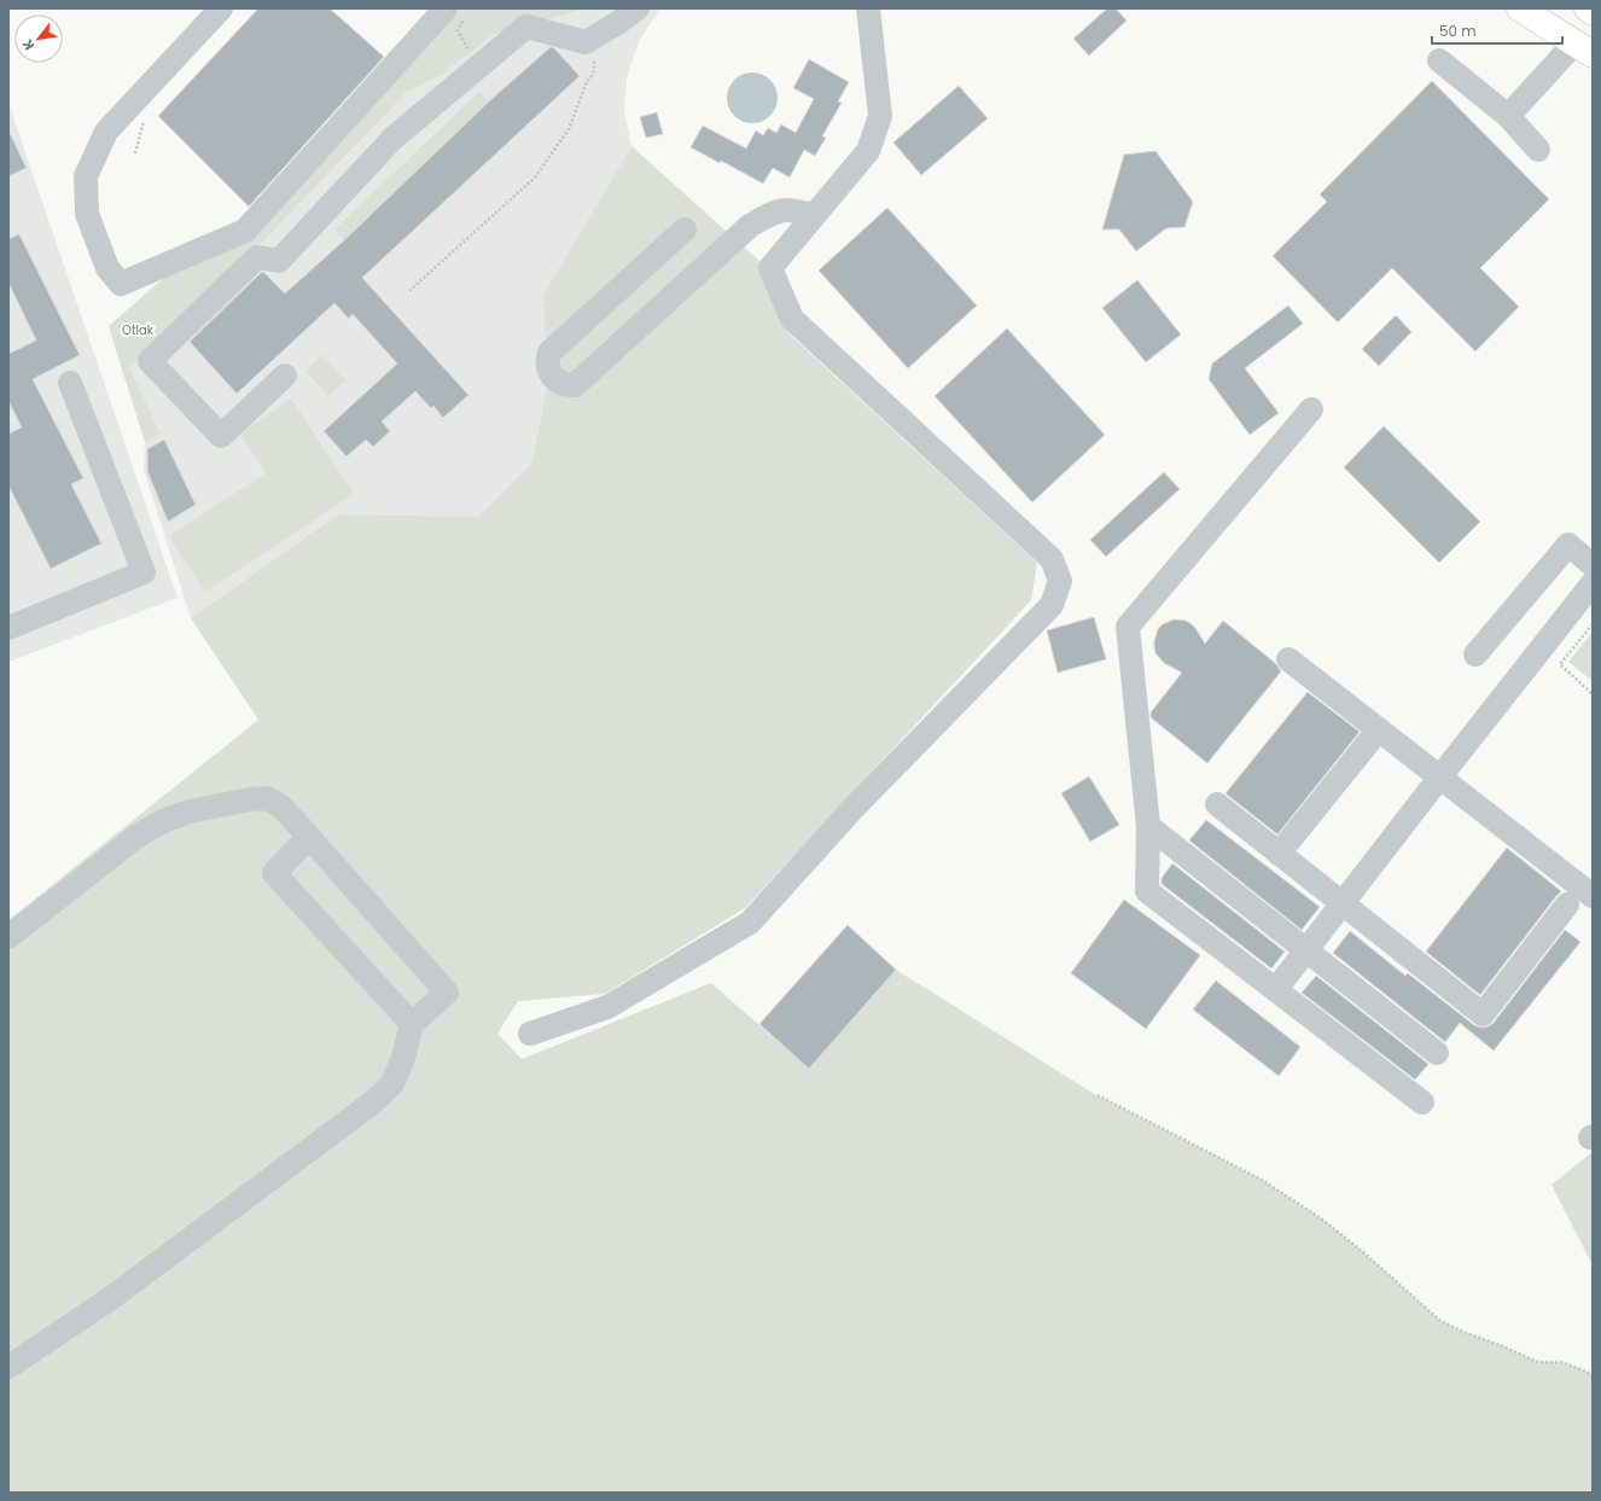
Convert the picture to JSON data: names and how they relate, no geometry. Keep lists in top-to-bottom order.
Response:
{
  "parks": ["Otlak"],
  "scale_bar": "50 m",
  "north": "bottom left"
}
